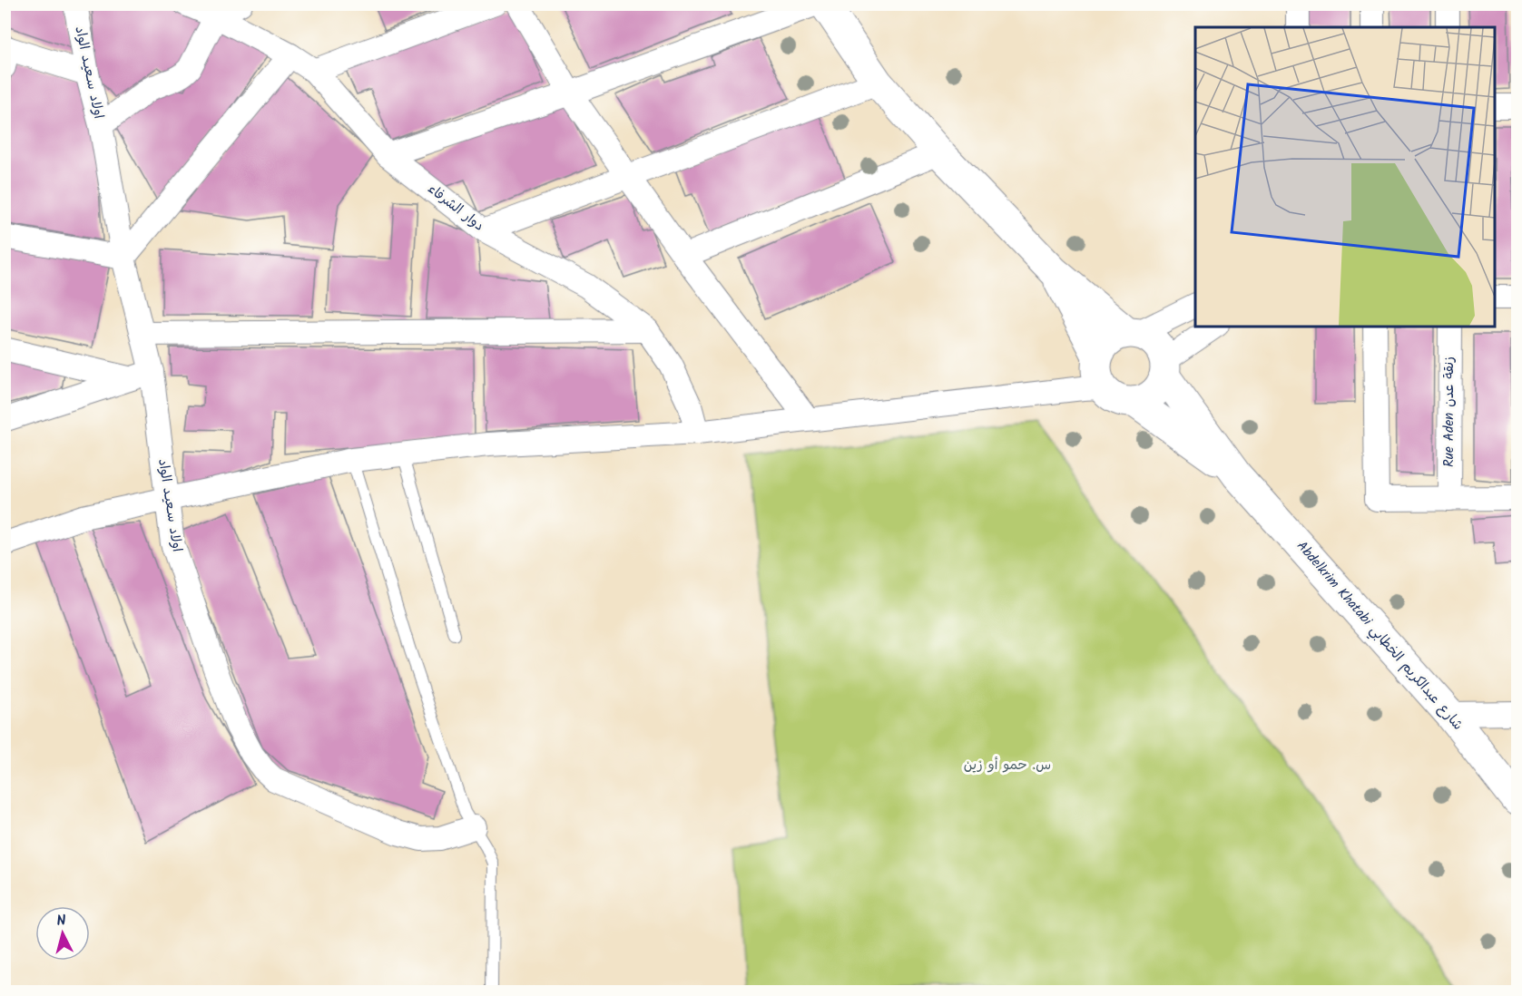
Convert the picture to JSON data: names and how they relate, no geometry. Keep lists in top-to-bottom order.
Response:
{
  "streets": {
    "main road": ["Abdelkrim Khatabi شارع عبدالكريم الخطابي"],
    "street": ["اولاد سـعيـد الواد", "دوار الشرفاء", "Rue Aden زنقة عدن"]
  },
  "parks": ["س. حمو أو زين"],
  "north": "top"
}
